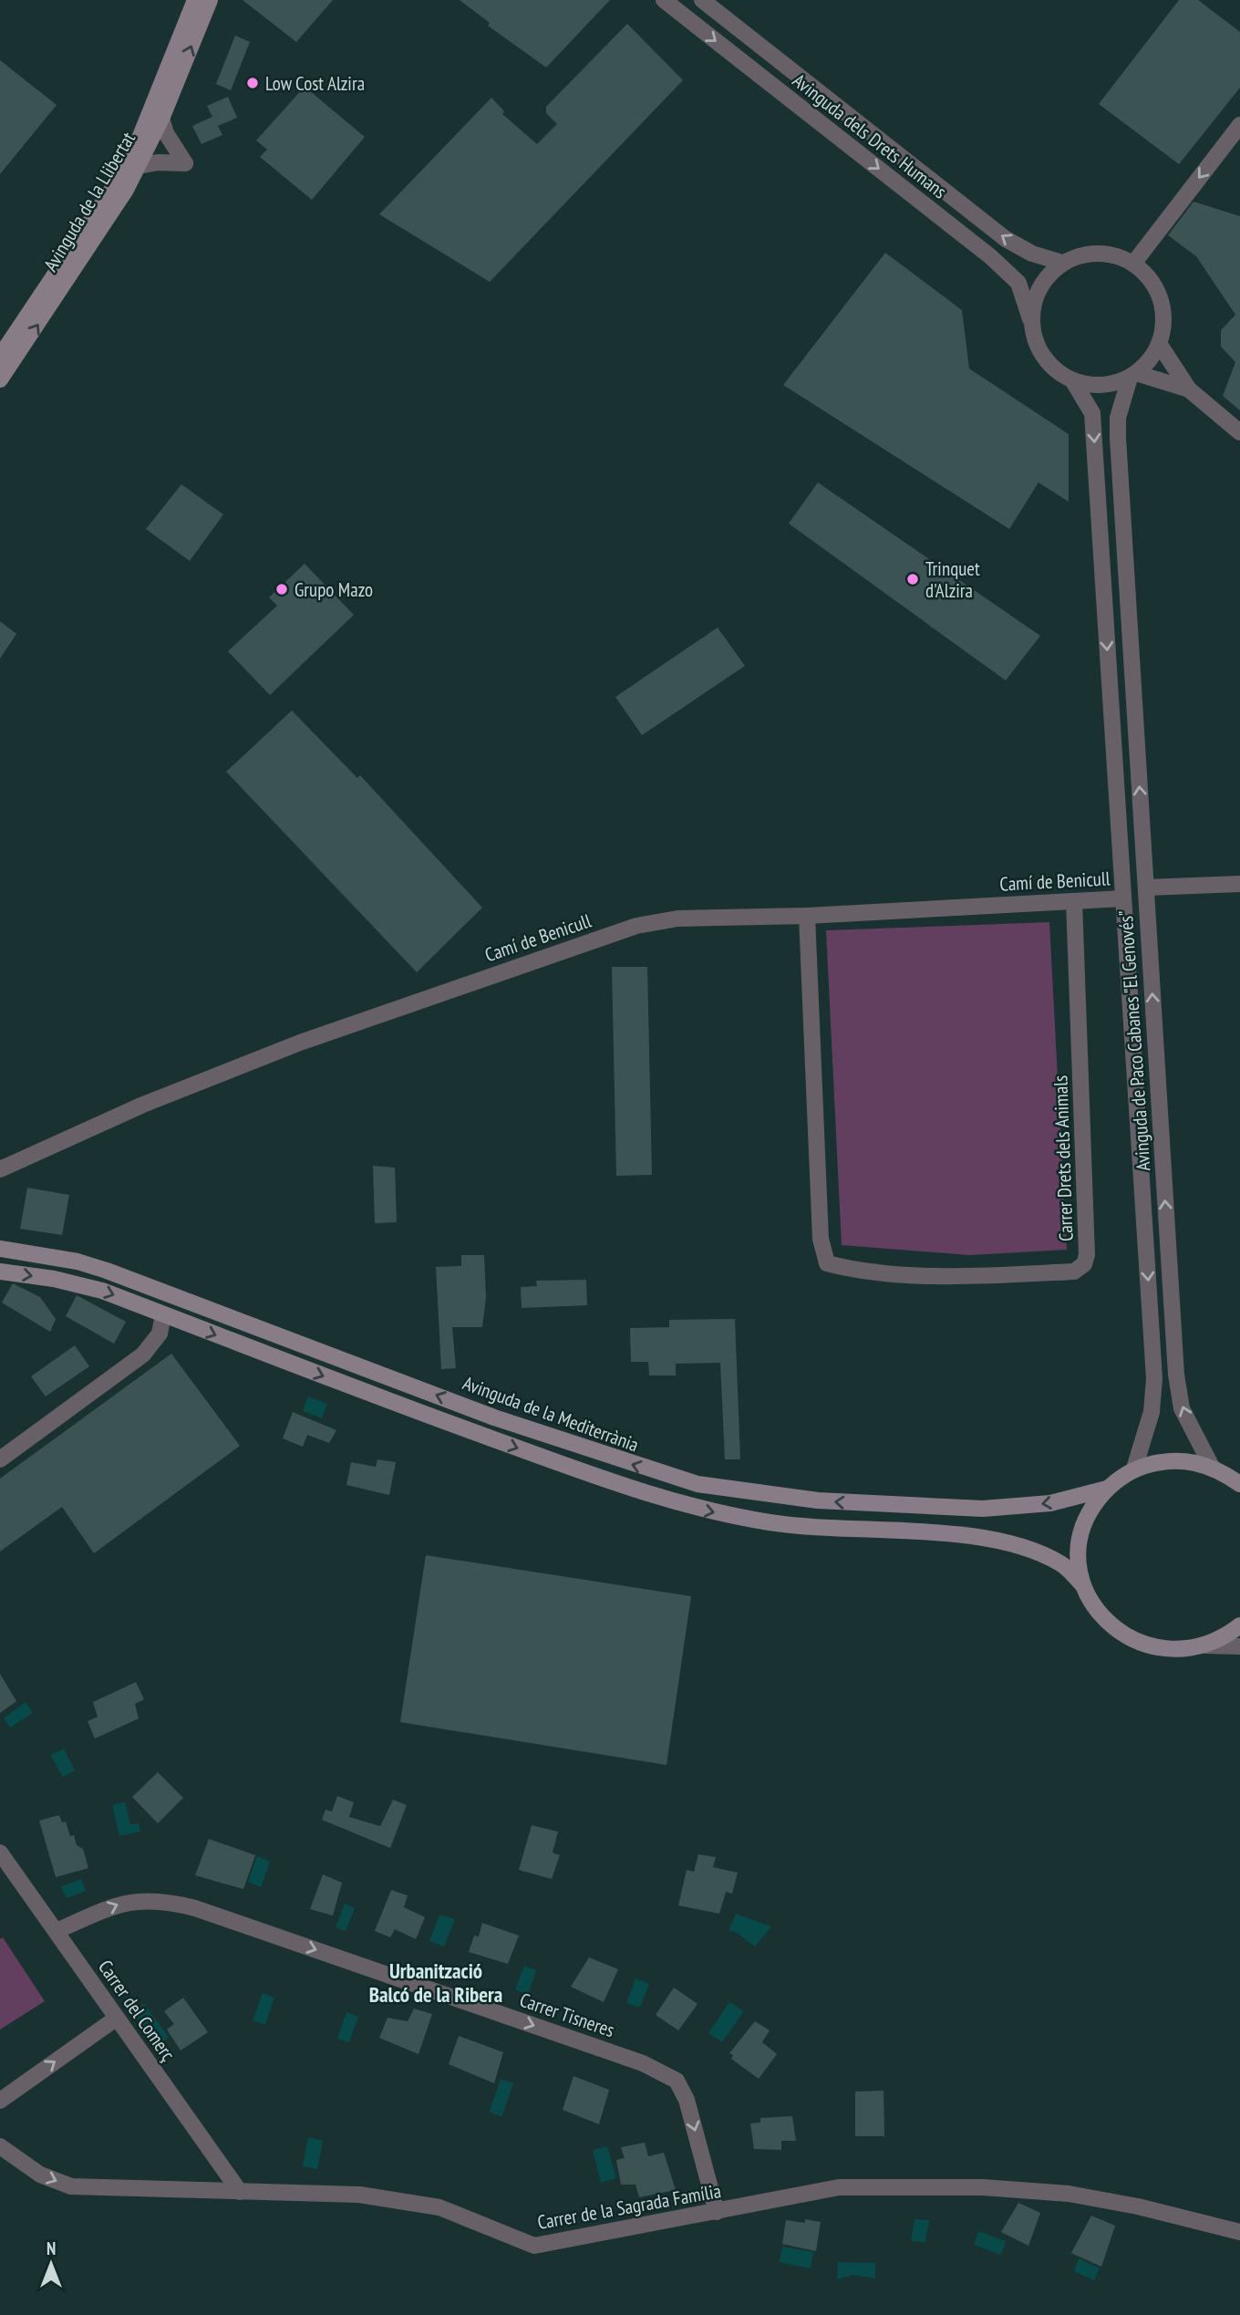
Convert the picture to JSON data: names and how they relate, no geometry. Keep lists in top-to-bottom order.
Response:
{
  "streets": {
    "main road": ["Avinguda de la Llibertat", "Avinguda de la Mediterrània"],
    "street": [
      "Avinguda dels Drets Humans",
      "Camí de Benicull",
      "Avinguda de Paco Cabanes \"El Genovés\"",
      "Carrer Drets dels Animals",
      "Carrer del Comerç",
      "Carrer Tisneres",
      "Carrer de la Sagrada Família"
    ]
  },
  "crossings": [
    ["Avinguda dels Drets Humans", "Avinguda de Paco Cabanes \"El Genovés\""],
    ["Camí de Benicull", "Avinguda de Paco Cabanes \"El Genovés\""],
    ["Camí de Benicull", "Carrer Drets dels Animals"],
    ["Carrer del Comerç", "Carrer Tisneres"],
    ["Carrer del Comerç", "Carrer de la Sagrada Família"],
    ["Carrer Tisneres", "Carrer de la Sagrada Família"]
  ],
  "one_way": ["Carrer Tisneres"],
  "districts": ["Urbanització Balcó de la Ribera"],
  "places": ["Low Cost Alzira", "Trinquet d'Alzira", "Grupo Mazo"],
  "north": "top"
}
